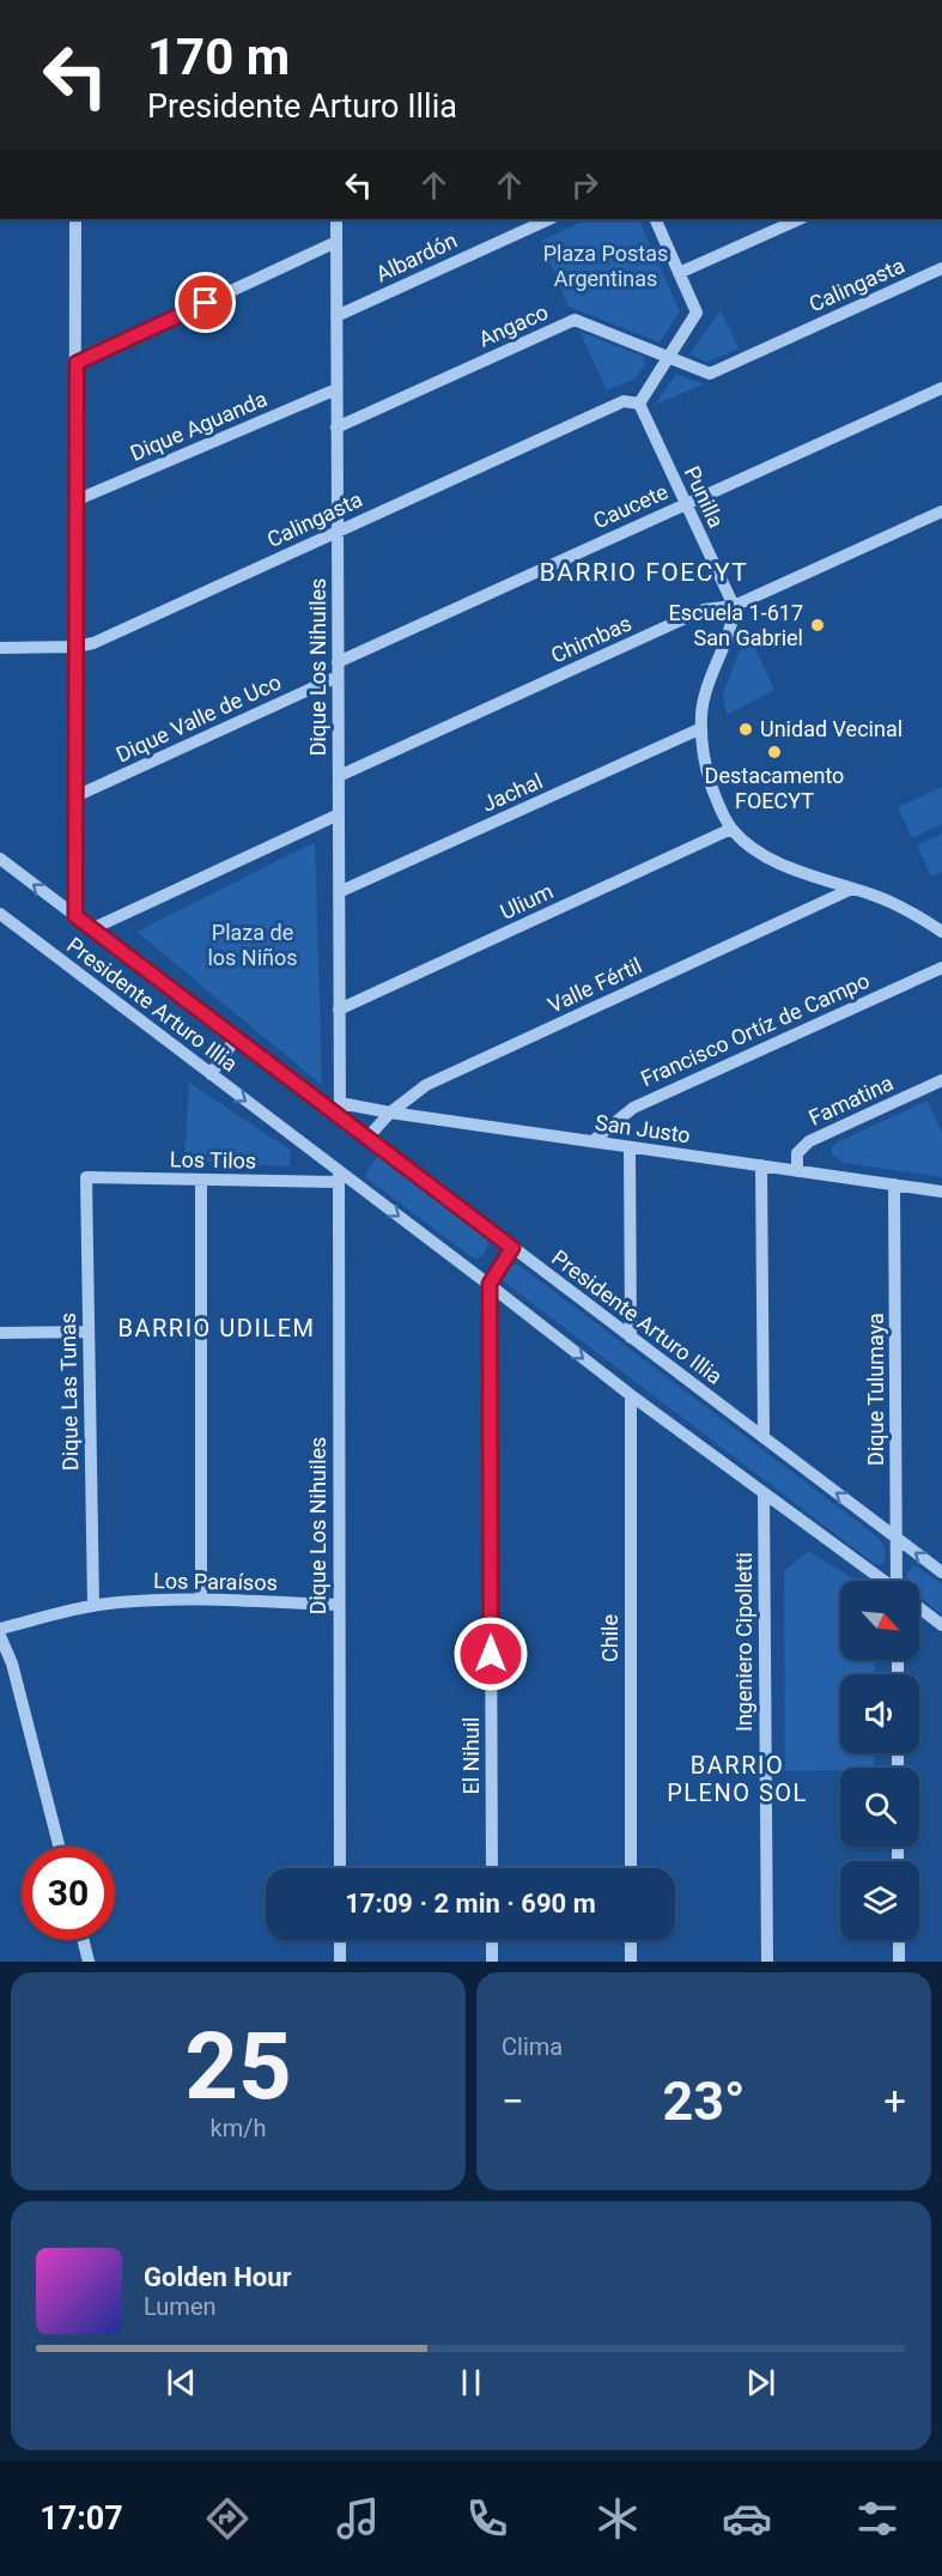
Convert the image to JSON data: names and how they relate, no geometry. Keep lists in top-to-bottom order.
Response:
{
  "streets": {
    "street": [
      "Albardón",
      "Calingasta",
      "Angaco",
      "Dique Aguanda",
      "Punilla",
      "Caucete",
      "Chimbas",
      "Dique Los Nihuiles",
      "Dique Valle de Uco",
      "Jachal",
      "Ulium",
      "Valle Fértil",
      "Presidente Arturo Illia",
      "Francisco Ortíz de Campo",
      "Famatina",
      "San Justo",
      "Los Tilos",
      "Dique Tulumaya",
      "Dique Las Tunas",
      "Los Paraísos",
      "Chile",
      "Ingeniero Cipolletti",
      "El Nihuil"
    ]
  },
  "crossings": [
    ["Albardón", "Dique Los Nihuiles"],
    ["Calingasta", "Angaco"],
    ["Calingasta", "Punilla"],
    ["Calingasta", "Dique Los Nihuiles"],
    ["Angaco", "Dique Los Nihuiles"],
    ["Dique Aguanda", "Dique Los Nihuiles"],
    ["Punilla", "Caucete"],
    ["Punilla", "Chimbas"],
    ["Caucete", "Dique Los Nihuiles"],
    ["Chimbas", "Dique Los Nihuiles"],
    ["Dique Los Nihuiles", "Dique Valle de Uco"],
    ["Dique Los Nihuiles", "Jachal"],
    ["Dique Los Nihuiles", "Ulium"],
    ["Dique Los Nihuiles", "Presidente Arturo Illia"],
    ["Dique Los Nihuiles", "San Justo"],
    ["Dique Los Nihuiles", "Los Tilos"],
    ["Dique Los Nihuiles", "Los Paraísos"],
    ["Valle Fértil", "Presidente Arturo Illia"],
    ["Valle Fértil", "San Justo"],
    ["Presidente Arturo Illia", "Los Tilos"],
    ["Presidente Arturo Illia", "Dique Tulumaya"],
    ["Presidente Arturo Illia", "Chile"],
    ["Presidente Arturo Illia", "Ingeniero Cipolletti"],
    ["Presidente Arturo Illia", "El Nihuil"],
    ["Francisco Ortíz de Campo", "San Justo"],
    ["Famatina", "San Justo"],
    ["San Justo", "Dique Tulumaya"],
    ["Los Tilos", "Dique Las Tunas"],
    ["Dique Las Tunas", "Los Paraísos"]
  ],
  "districts": ["BARRIO FOECYT", "BARRIO UDILEM", "BARRIO PLENO SOL"],
  "parks": ["Plaza Postas Argentinas", "Plaza de los Niños"],
  "places": ["Escuela 1-617 San Gabriel", "Unidad Vecinal", "Destacamento FOECYT"],
  "north": "bottom right",
  "page": {
    "turn": ["170 m", "Presidente Arturo Illia"],
    "limit": "30",
    "trip": "17:09 · 2 min · 690 m",
    "tile": [
      ["25", "km/h"],
      "Clima"
    ],
    "heat": ["−", "23°", "+"],
    "song": ["Golden Hour", "Lumen"],
    "tabs": "17:07"
  }
}
